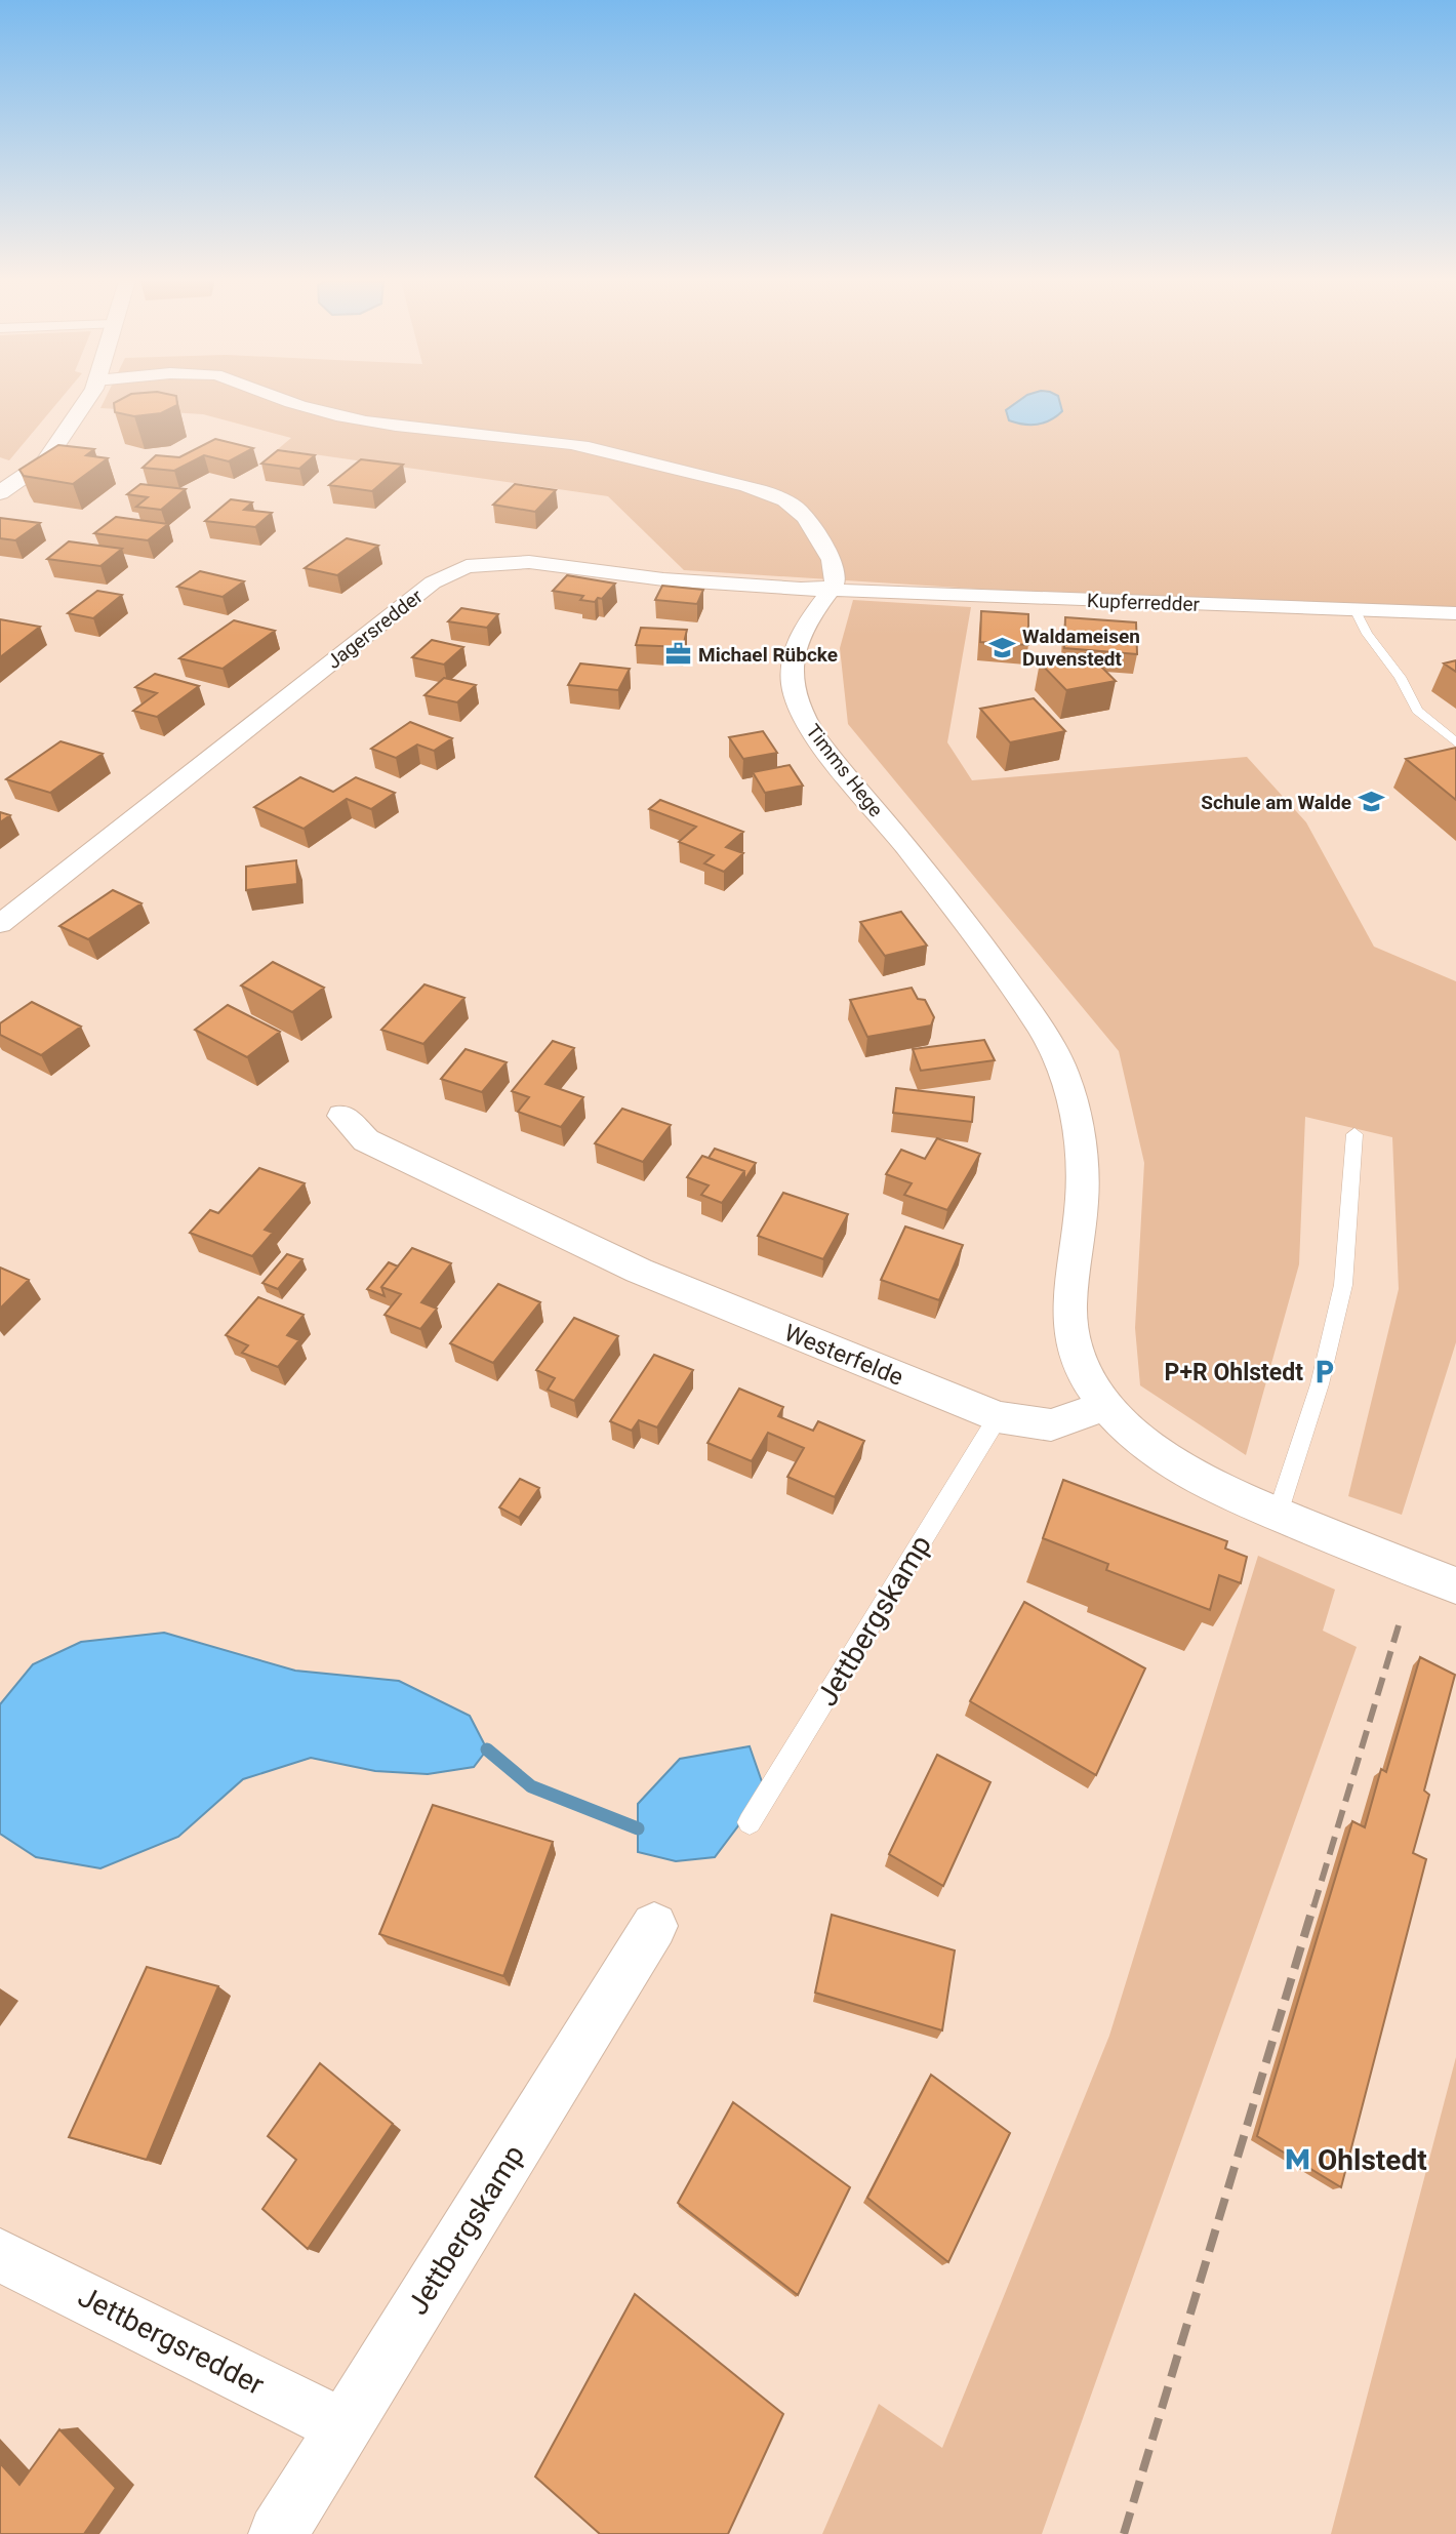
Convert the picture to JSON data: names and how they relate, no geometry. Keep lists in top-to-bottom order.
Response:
{
  "streets": {
    "street": [
      "Kupferredder",
      "Jagersredder",
      "Timms Hege",
      "Westerfelde",
      "Jettbergskamp",
      "Jettbergsredder"
    ]
  },
  "crossings": [
    ["Kupferredder", "Jagersredder"],
    ["Kupferredder", "Timms Hege"],
    ["Jagersredder", "Timms Hege"],
    ["Timms Hege", "Westerfelde"],
    ["Westerfelde", "Jettbergskamp"],
    ["Jettbergskamp", "Jettbergsredder"]
  ],
  "places": {
    "school or university": ["Waldameisen Duvenstedt", "Schule am Walde"],
    "office": ["Michael Rübcke"],
    "parking": ["P+R Ohlstedt"],
    "metro station": ["Ohlstedt"]
  }
}
